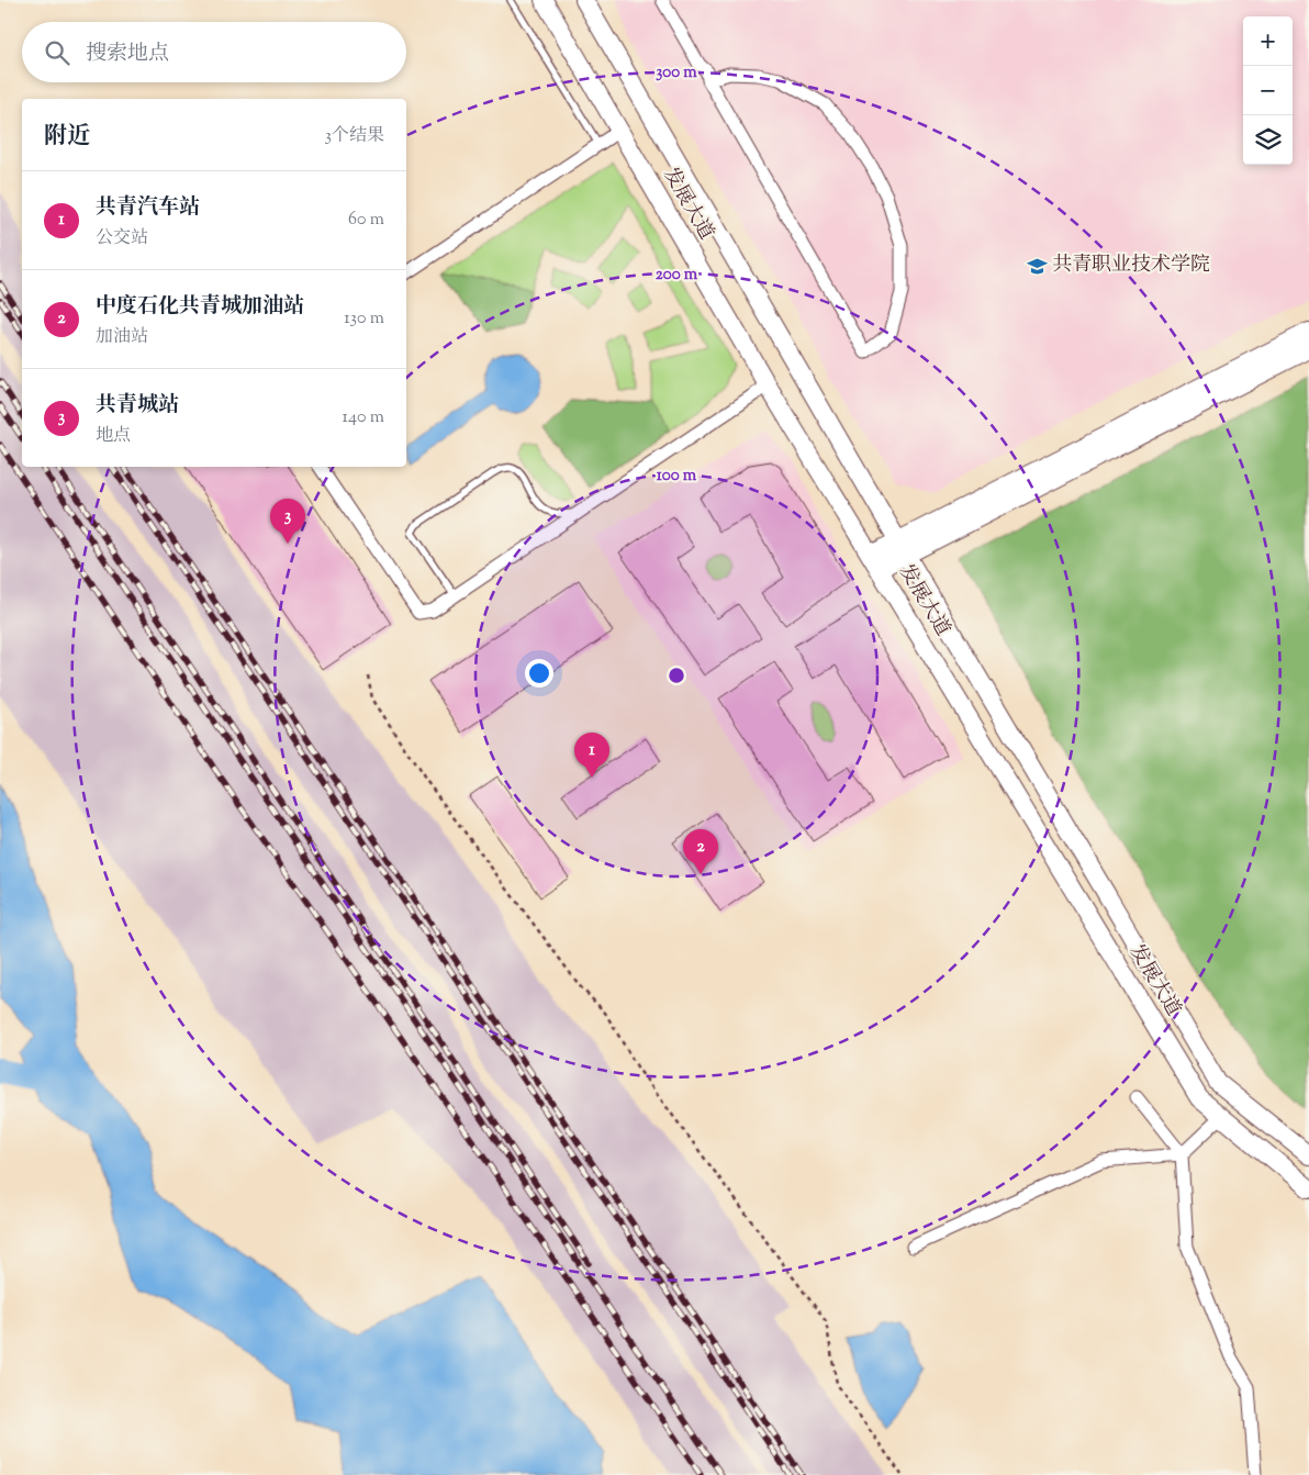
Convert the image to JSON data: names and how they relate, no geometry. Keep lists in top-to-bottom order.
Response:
{
  "streets": {
    "main road": ["发展大道"]
  },
  "places": {
    "school or university": ["共青职业技术学院"]
  },
  "page": {
    "map_buttons": ["+", "−"],
    "search": "搜索地点",
    "heading": ["附近", "3个结果"],
    "list": [
      {
        "mark": "1",
        "name": "共青汽车站",
        "note": "公交站",
        "value": "60 m"
      },
      {
        "mark": "2",
        "name": "中度石化共青城加油站",
        "note": "加油站",
        "value": "130 m"
      },
      {
        "mark": "3",
        "name": "共青城站",
        "note": "地点",
        "value": "140 m"
      }
    ],
    "pins": ["3", "1", "2"]
  },
  "rings": ["300 m", "200 m", "100 m"]
}
